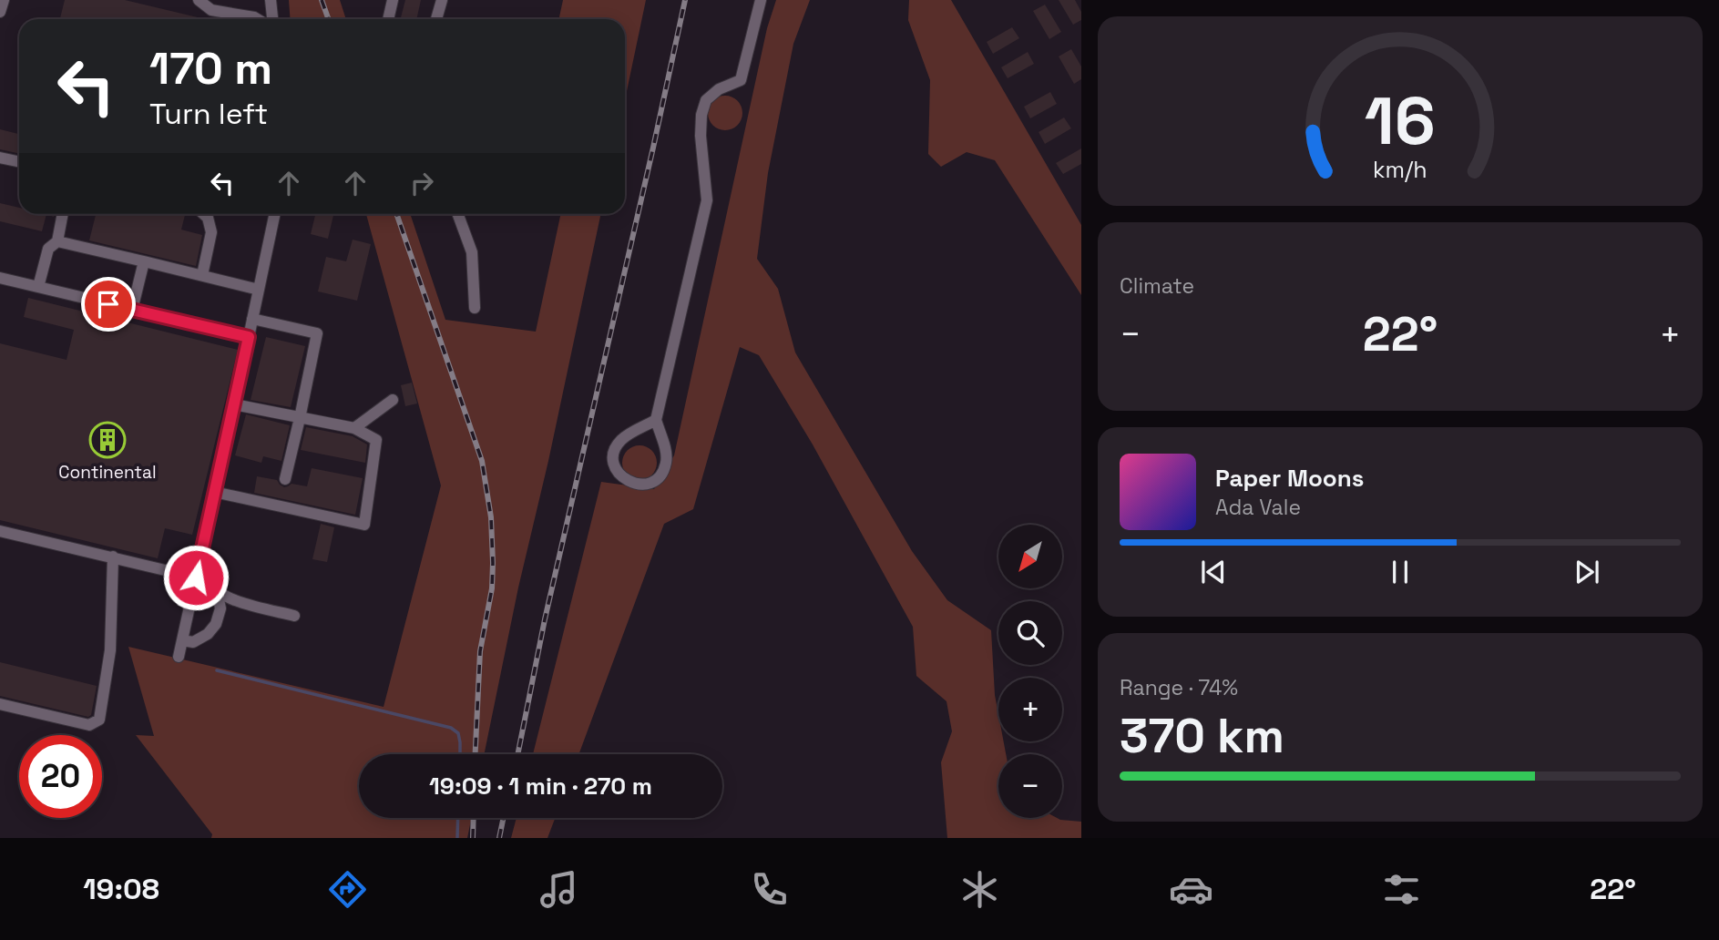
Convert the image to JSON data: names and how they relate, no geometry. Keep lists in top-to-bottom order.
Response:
{
  "places": {
    "building": ["Continental"]
  },
  "north": "bottom left",
  "page": {
    "turn": ["170 m", "Turn left"],
    "tile": [
      "Climate",
      ["Range · 74%", "370 km"]
    ],
    "heat": ["−", "22°", "+"],
    "song": ["Paper Moons", "Ada Vale"],
    "map_buttons": ["+", "−"],
    "limit": "20",
    "trip": "19:09 · 1 min · 270 m",
    "tabs": ["19:08", "22°"],
    "gauge": ["16", "km/h"]
  }
}
